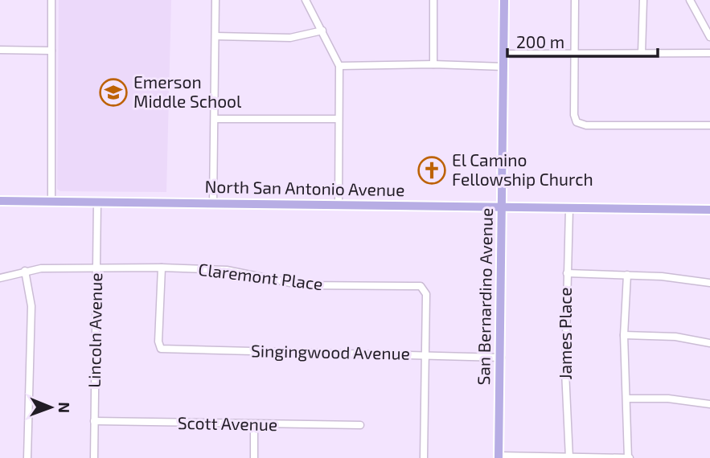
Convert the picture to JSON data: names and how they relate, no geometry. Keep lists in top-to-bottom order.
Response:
{
  "streets": {
    "main road": ["North San Antonio Avenue", "San Bernardino Avenue"],
    "street": [
      "Claremont Place",
      "Lincoln Avenue",
      "James Place",
      "Singingwood Avenue",
      "Scott Avenue"
    ]
  },
  "crossings": [
    ["North San Antonio Avenue", "San Bernardino Avenue"],
    ["North San Antonio Avenue", "Lincoln Avenue"],
    ["North San Antonio Avenue", "James Place"],
    ["Claremont Place", "Lincoln Avenue"],
    ["Claremont Place", "Singingwood Avenue"],
    ["San Bernardino Avenue", "Singingwood Avenue"],
    ["Lincoln Avenue", "Scott Avenue"]
  ],
  "places": {
    "school or university": ["Emerson Middle School"],
    "church": ["El Camino Fellowship Church"]
  },
  "scale_bar": "200 m",
  "north": "right"
}
